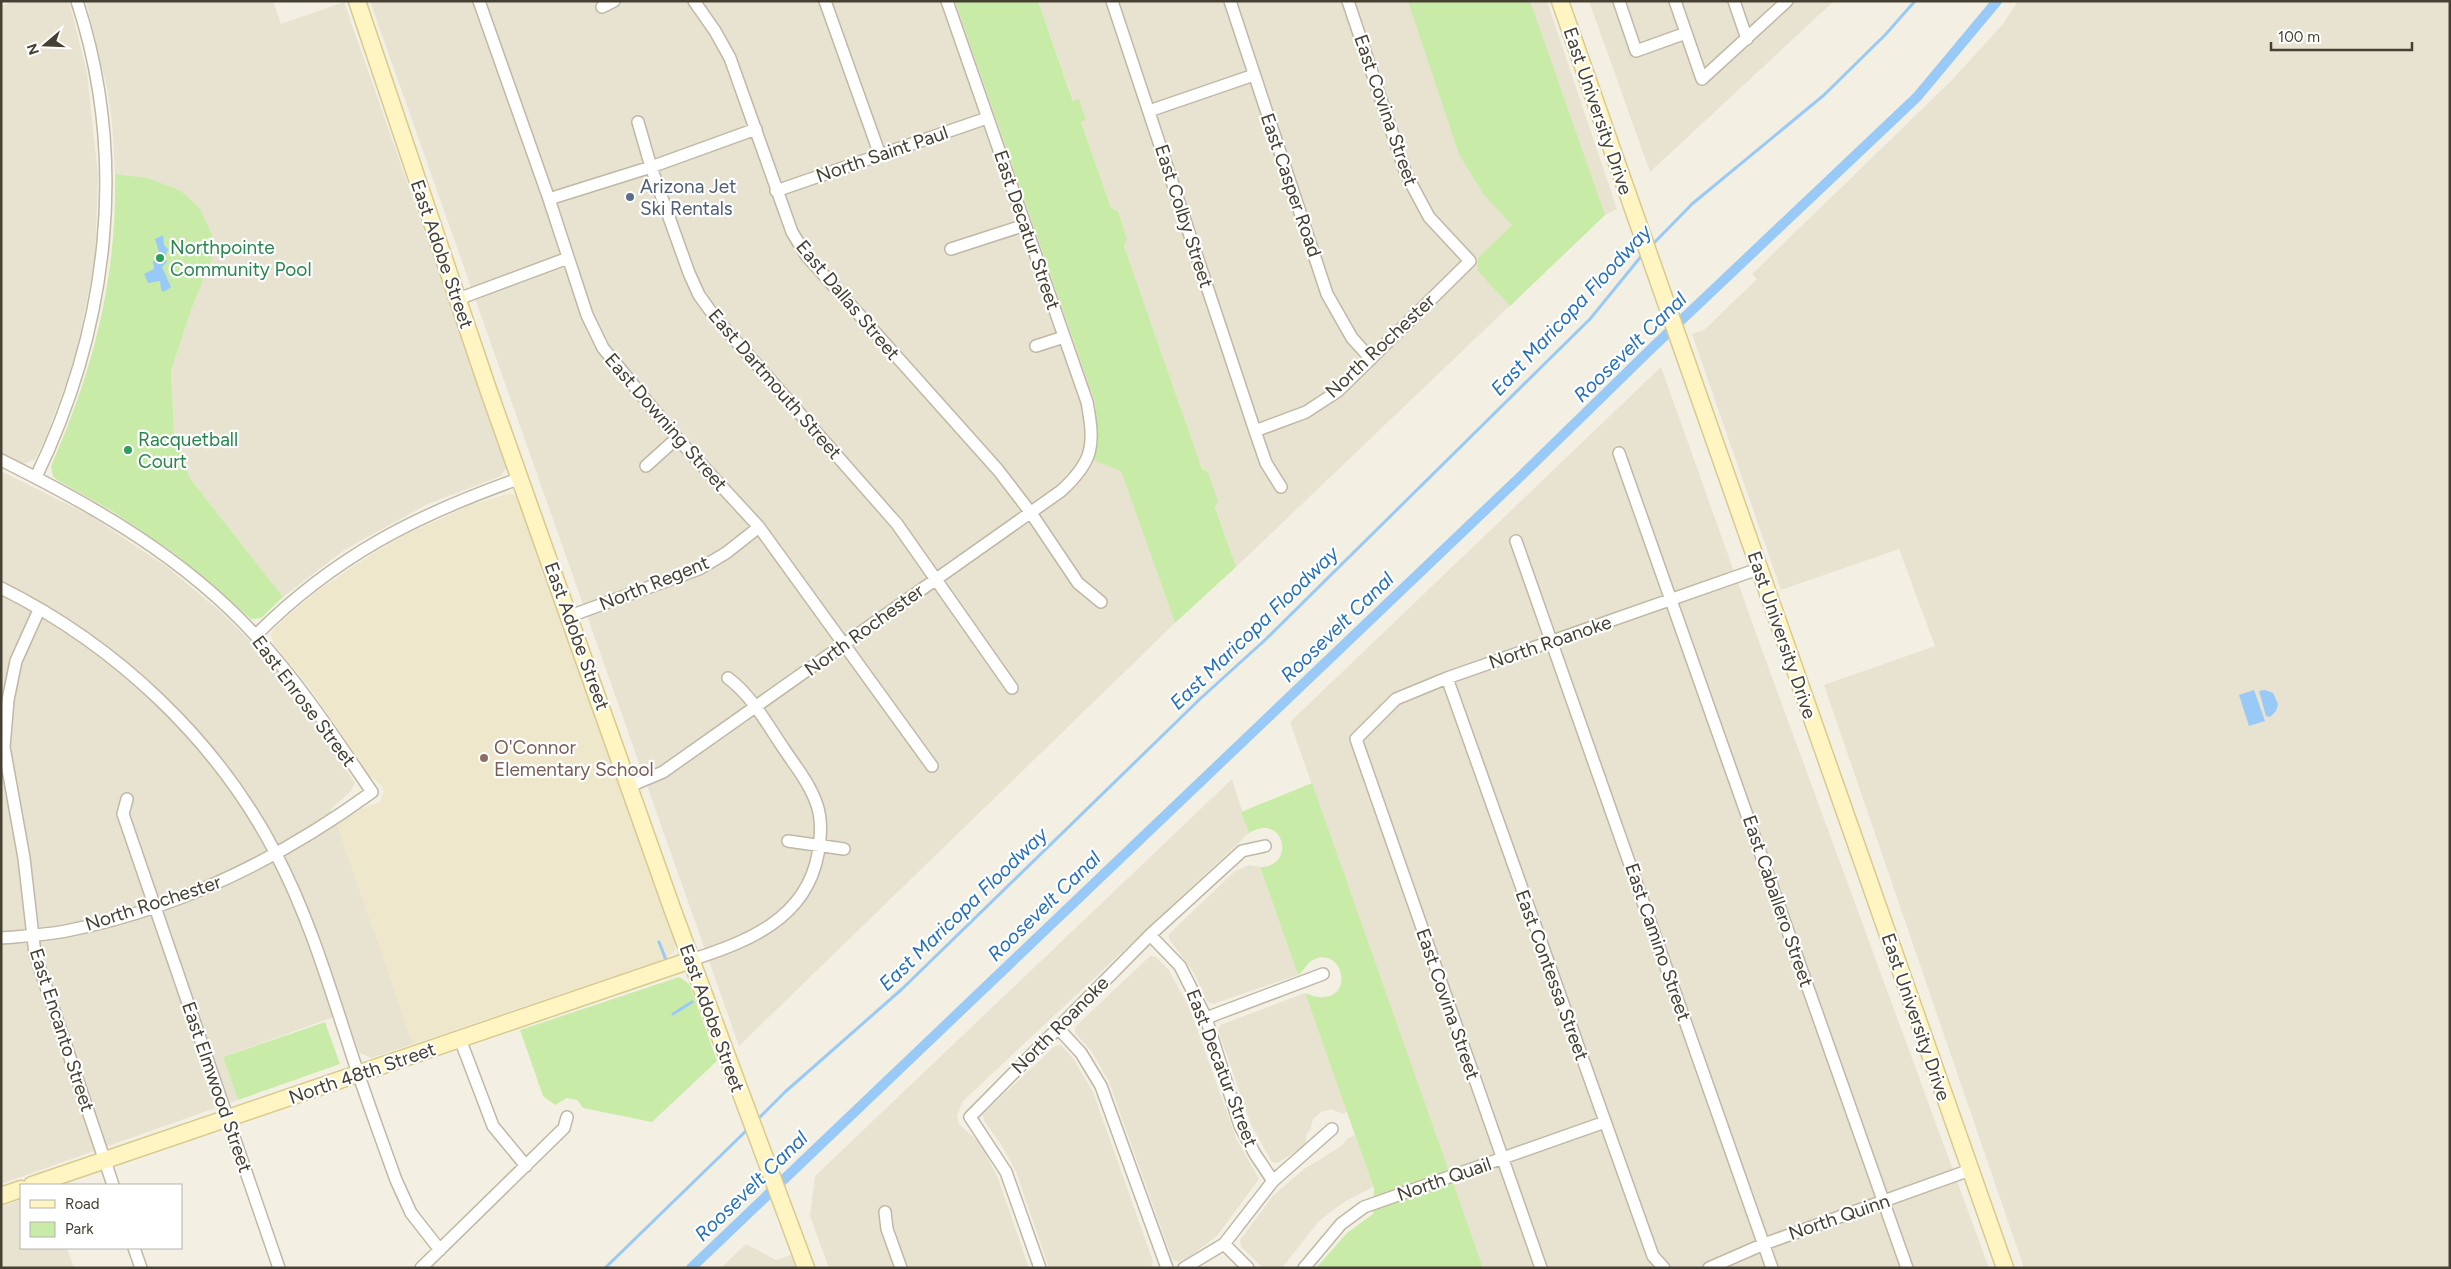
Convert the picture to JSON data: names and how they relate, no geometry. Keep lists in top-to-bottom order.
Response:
{
  "streets": {
    "street": [
      "East Covina Street",
      "East University Drive",
      "North Saint Paul",
      "East Casper Road",
      "East Colby Street",
      "East Decatur Street",
      "East Adobe Street",
      "East Dallas Street",
      "North Rochester",
      "East Dartmouth Street",
      "East Downing Street",
      "North Regent",
      "North Roanoke",
      "East Enrose Street",
      "East Caballero Street",
      "East Camino Street",
      "East Contessa Street",
      "East Encanto Street",
      "North 48th Street",
      "East Elmwood Street",
      "North Quail",
      "North Quinn"
    ]
  },
  "crossings": [
    ["East Covina Street", "North Rochester"],
    ["East Covina Street", "North Roanoke"],
    ["East Covina Street", "North Quail"],
    ["East University Drive", "North Roanoke"],
    ["East University Drive", "North Quinn"],
    ["North Saint Paul", "East Decatur Street"],
    ["North Saint Paul", "East Dallas Street"],
    ["East Casper Road", "North Rochester"],
    ["East Colby Street", "North Rochester"],
    ["East Decatur Street", "North Rochester"],
    ["East Decatur Street", "North Roanoke"],
    ["East Adobe Street", "North Rochester"],
    ["East Adobe Street", "North Regent"],
    ["East Adobe Street", "North 48th Street"],
    ["East Dallas Street", "North Rochester"],
    ["North Rochester", "East Dartmouth Street"],
    ["North Rochester", "East Downing Street"],
    ["North Rochester", "East Enrose Street"],
    ["North Rochester", "East Encanto Street"],
    ["North Rochester", "East Elmwood Street"],
    ["East Downing Street", "North Regent"],
    ["North Roanoke", "East Caballero Street"],
    ["North Roanoke", "East Camino Street"],
    ["North Roanoke", "East Contessa Street"],
    ["East Caballero Street", "North Quinn"],
    ["East Camino Street", "North Quinn"],
    ["East Contessa Street", "North Quail"],
    ["East Encanto Street", "North 48th Street"],
    ["North 48th Street", "East Elmwood Street"]
  ],
  "water": ["East Maricopa Floodway", "Roosevelt Canal"],
  "places": [
    "Arizona Jet Ski Rentals",
    "Northpointe Community Pool",
    "Racquetball Court",
    "O'Connor Elementary School"
  ],
  "legend": ["Road", "Park"],
  "scale_bar": "100 m",
  "north": "left"
}
